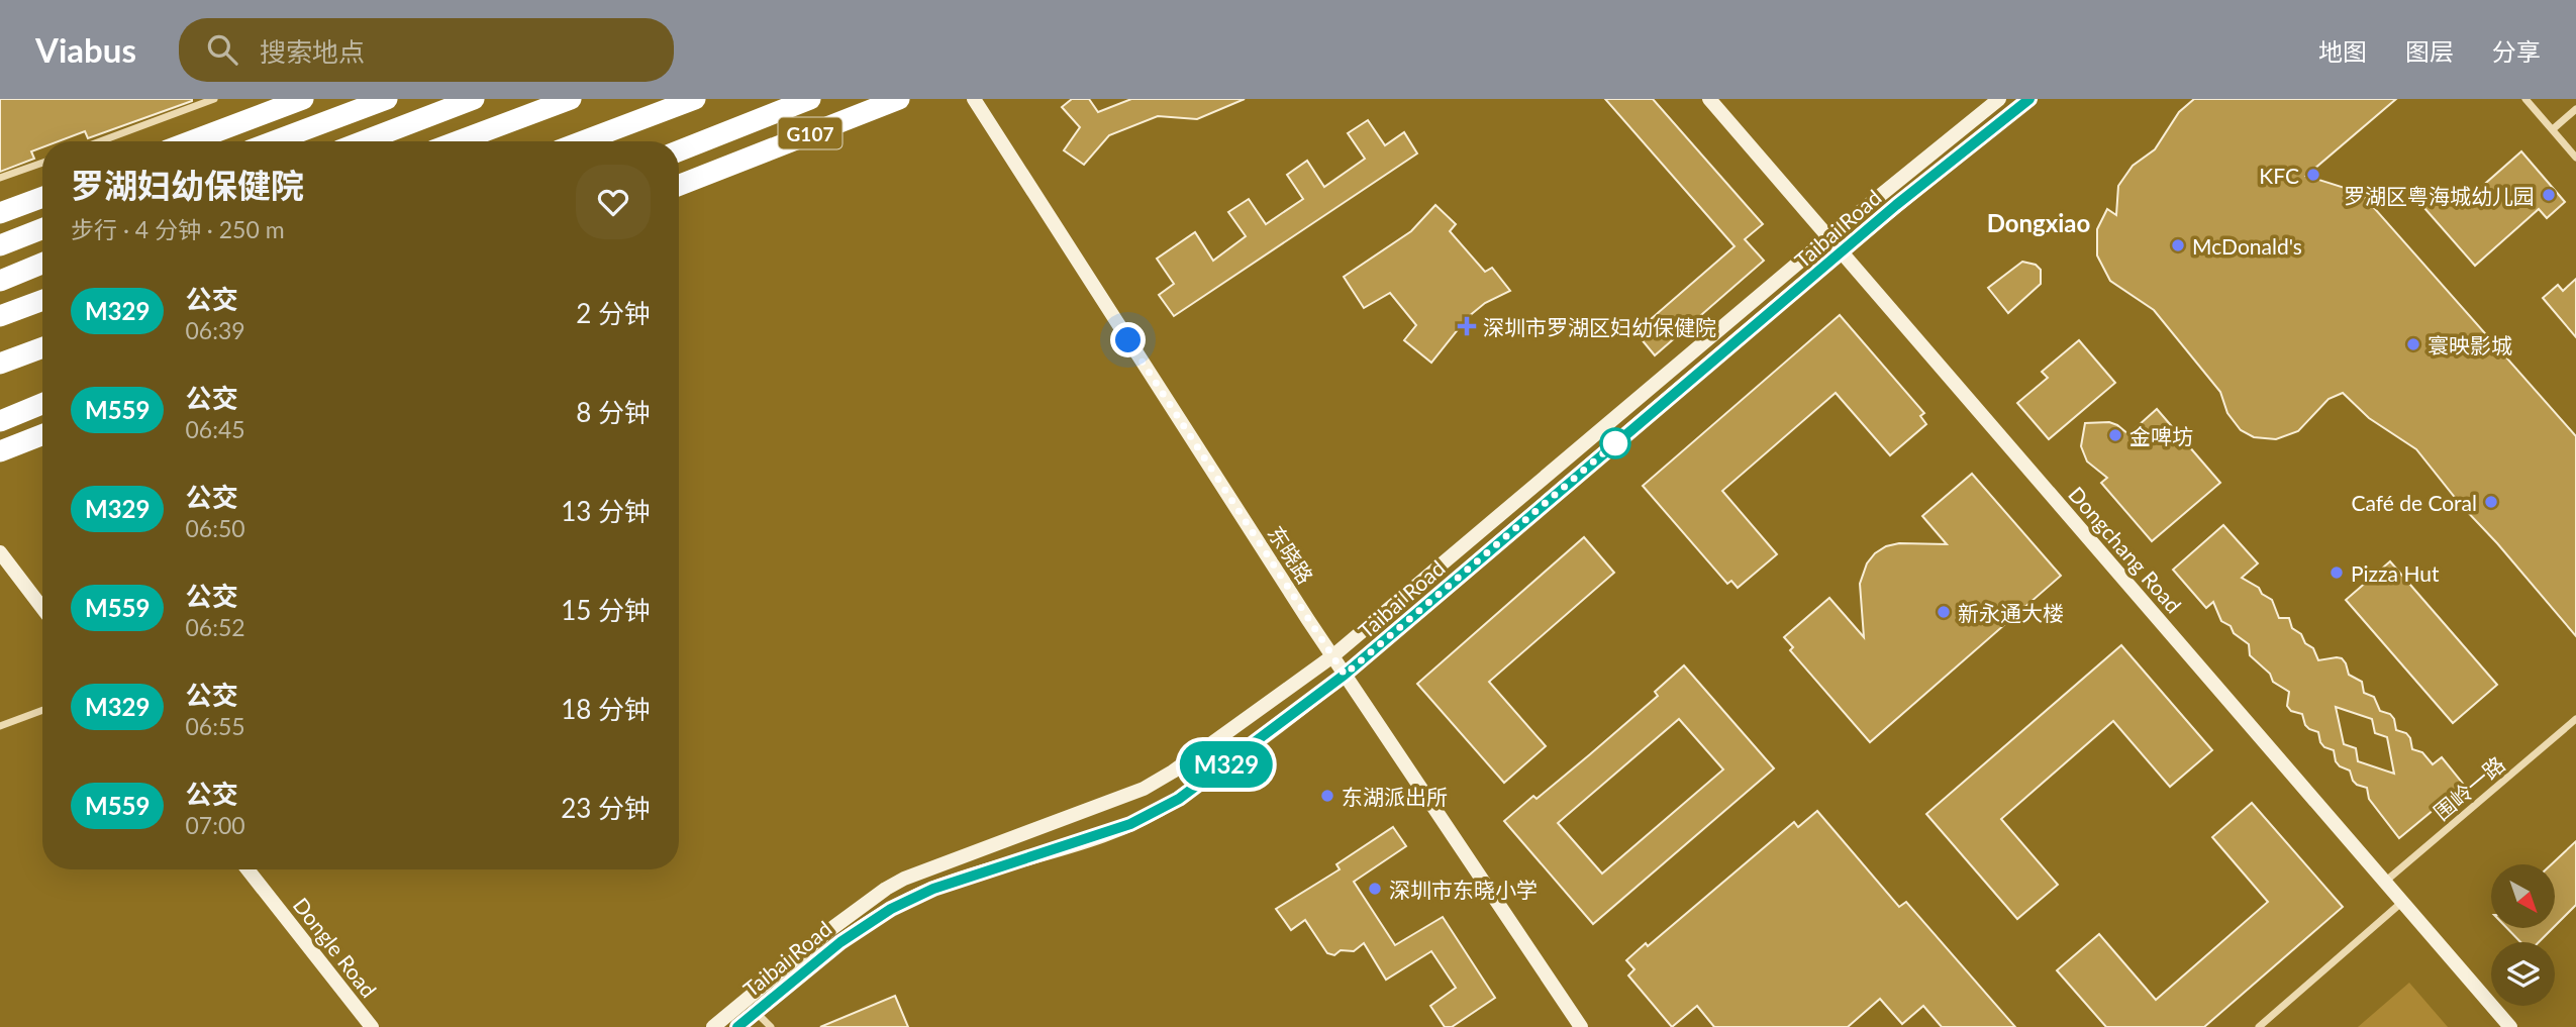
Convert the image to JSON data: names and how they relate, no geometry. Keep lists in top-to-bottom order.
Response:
{
  "streets": {
    "highway": ["G107"],
    "main road": [
      "Taibai Road",
      "Dongchang Road",
      "东晓路",
      "Dongle Road"
    ],
    "street": ["围岭一路"]
  },
  "crossings": [
    ["Taibai Road", "Dongchang Road"],
    ["Taibai Road", "东晓路"],
    ["Dongchang Road", "围岭一路"]
  ],
  "districts": ["Dongxiao"],
  "places": {
    "other": [
      "KFC",
      "罗湖区粤海城幼儿园",
      "McDonald's",
      "寰映影城",
      "金啤坊",
      "Café de Coral",
      "Pizza Hut",
      "新永通大楼",
      "东湖派出所",
      "深圳市东晓小学"
    ],
    "health": ["深圳市罗湖区妇幼保健院"]
  },
  "lines": ["bus line M329"],
  "north": "bottom right",
  "page": {
    "header": "Viabus",
    "search": "搜索地点",
    "nav": ["地图", "图层", "分享"],
    "on_map": "M329",
    "heading": ["罗湖妇幼保健院", "步行 · 4 分钟 · 250 m"],
    "list": [
      {
        "mark": "M329",
        "name": "公交",
        "note": "06:39",
        "value": "2 分钟"
      },
      {
        "mark": "M559",
        "name": "公交",
        "note": "06:45",
        "value": "8 分钟"
      },
      {
        "mark": "M329",
        "name": "公交",
        "note": "06:50",
        "value": "13 分钟"
      },
      {
        "mark": "M559",
        "name": "公交",
        "note": "06:52",
        "value": "15 分钟"
      },
      {
        "mark": "M329",
        "name": "公交",
        "note": "06:55",
        "value": "18 分钟"
      },
      {
        "mark": "M559",
        "name": "公交",
        "note": "07:00",
        "value": "23 分钟"
      }
    ]
  }
}
